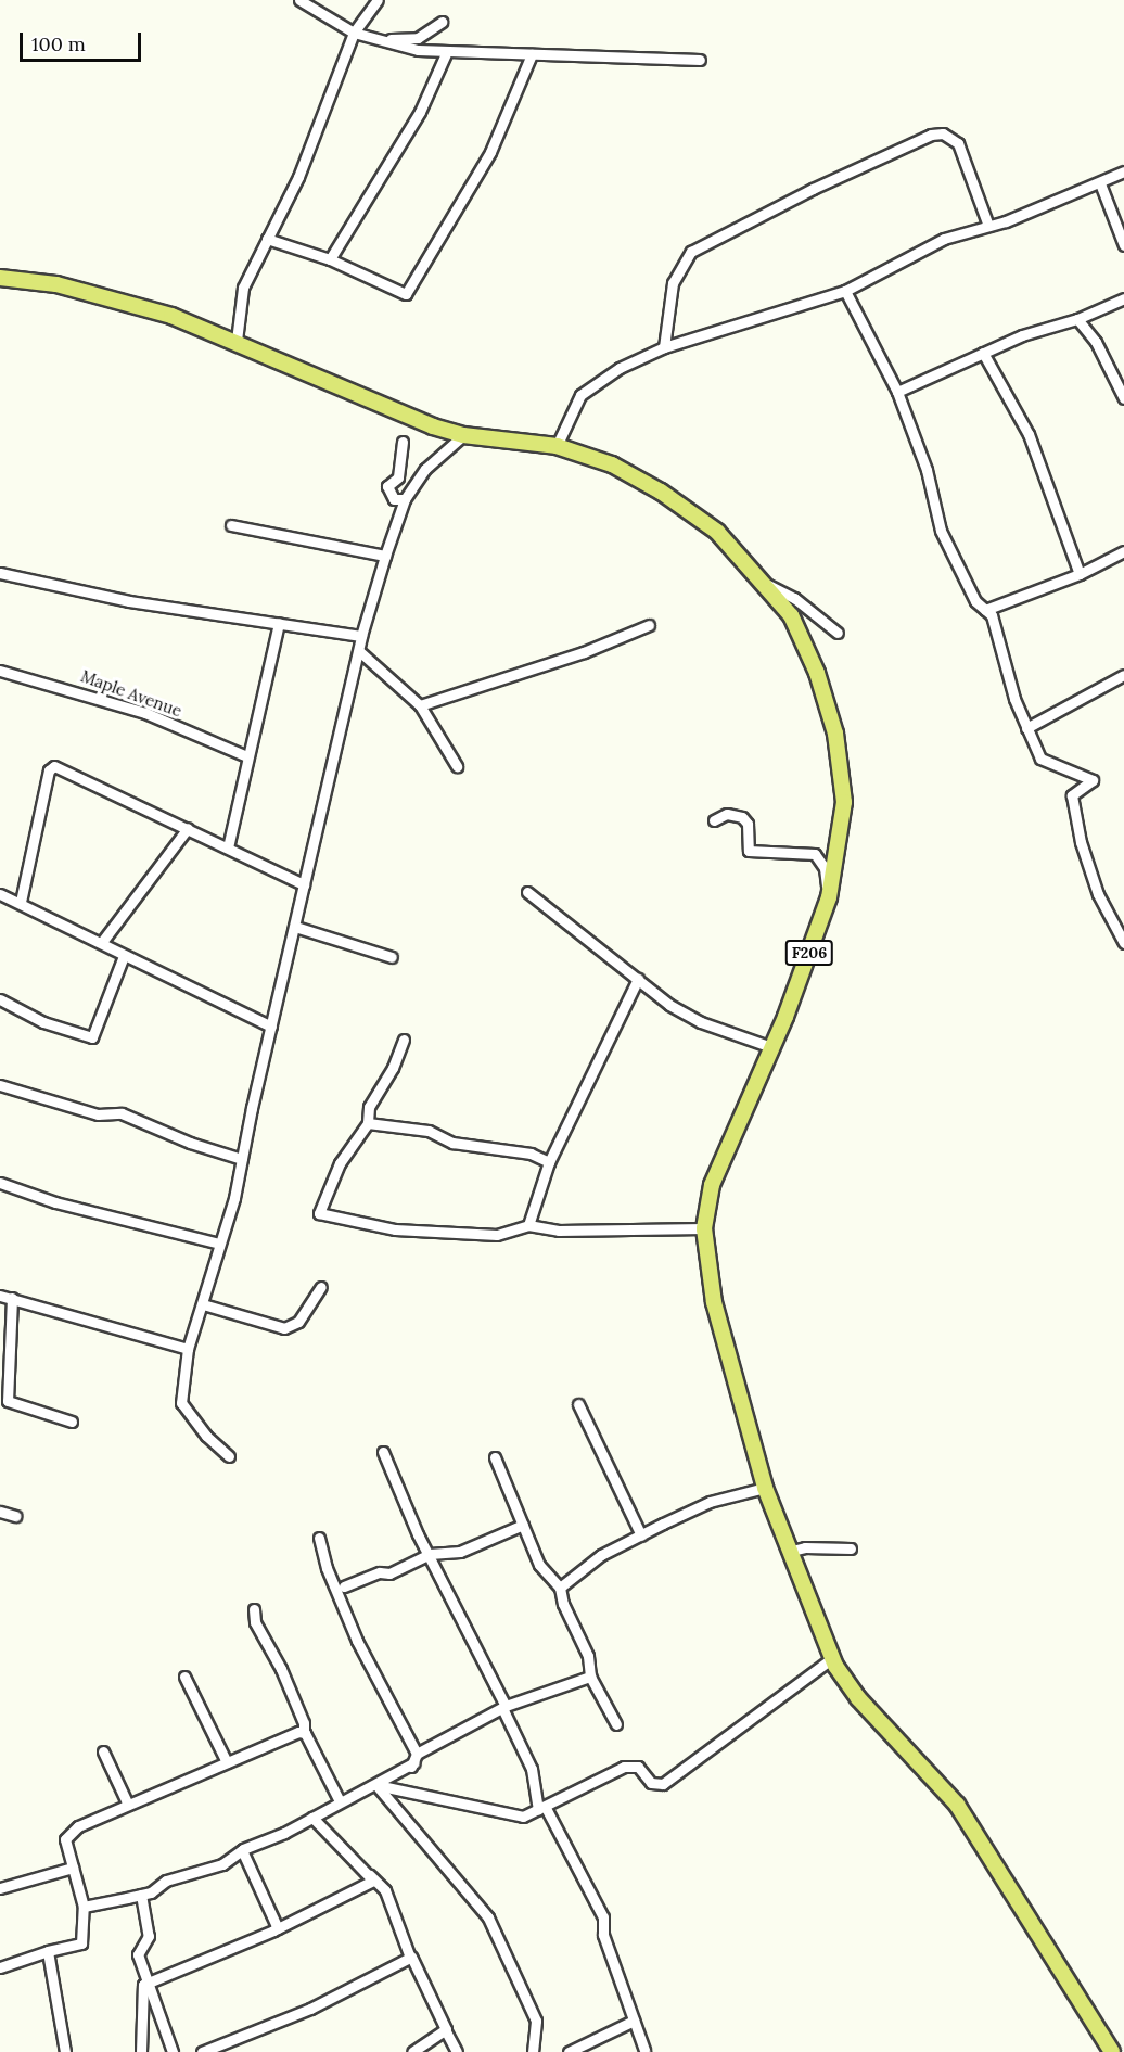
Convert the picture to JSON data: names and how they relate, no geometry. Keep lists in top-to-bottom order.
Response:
{
  "streets": {
    "main road": ["F206"],
    "street": ["Maple Avenue"]
  },
  "scale_bar": "100 m"
}
